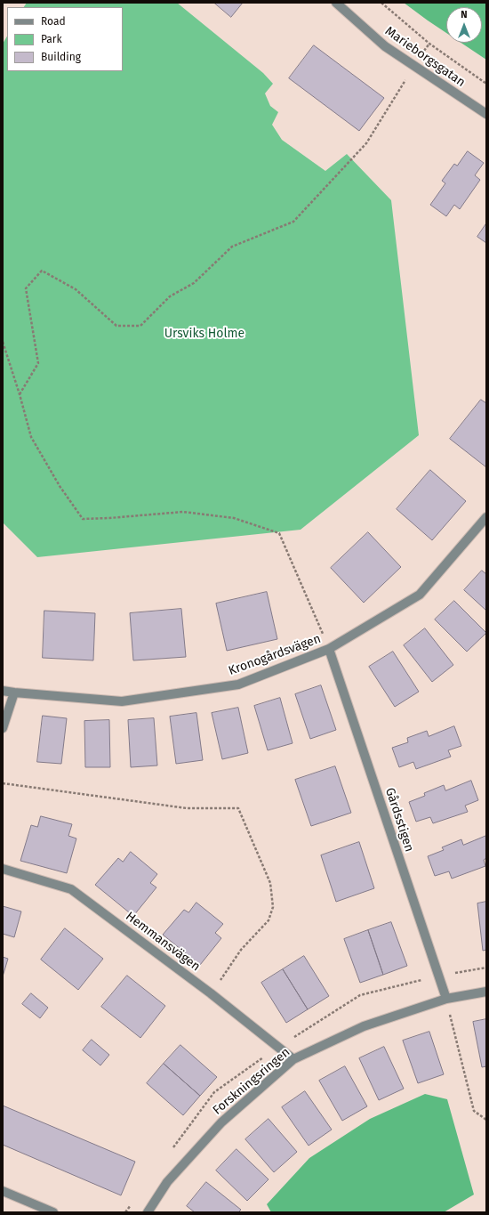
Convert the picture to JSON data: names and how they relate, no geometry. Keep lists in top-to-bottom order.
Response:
{
  "streets": {
    "street": [
      "Marieborgsgatan",
      "Kronogårdsvägen",
      "Gårdsstigen",
      "Hemmansvägen",
      "Forskningsringen"
    ]
  },
  "crossings": [
    ["Kronogårdsvägen", "Gårdsstigen"],
    ["Gårdsstigen", "Forskningsringen"],
    ["Hemmansvägen", "Forskningsringen"]
  ],
  "parks": ["Ursviks Holme"],
  "legend": ["Road", "Park", "Building"],
  "north": "top"
}
